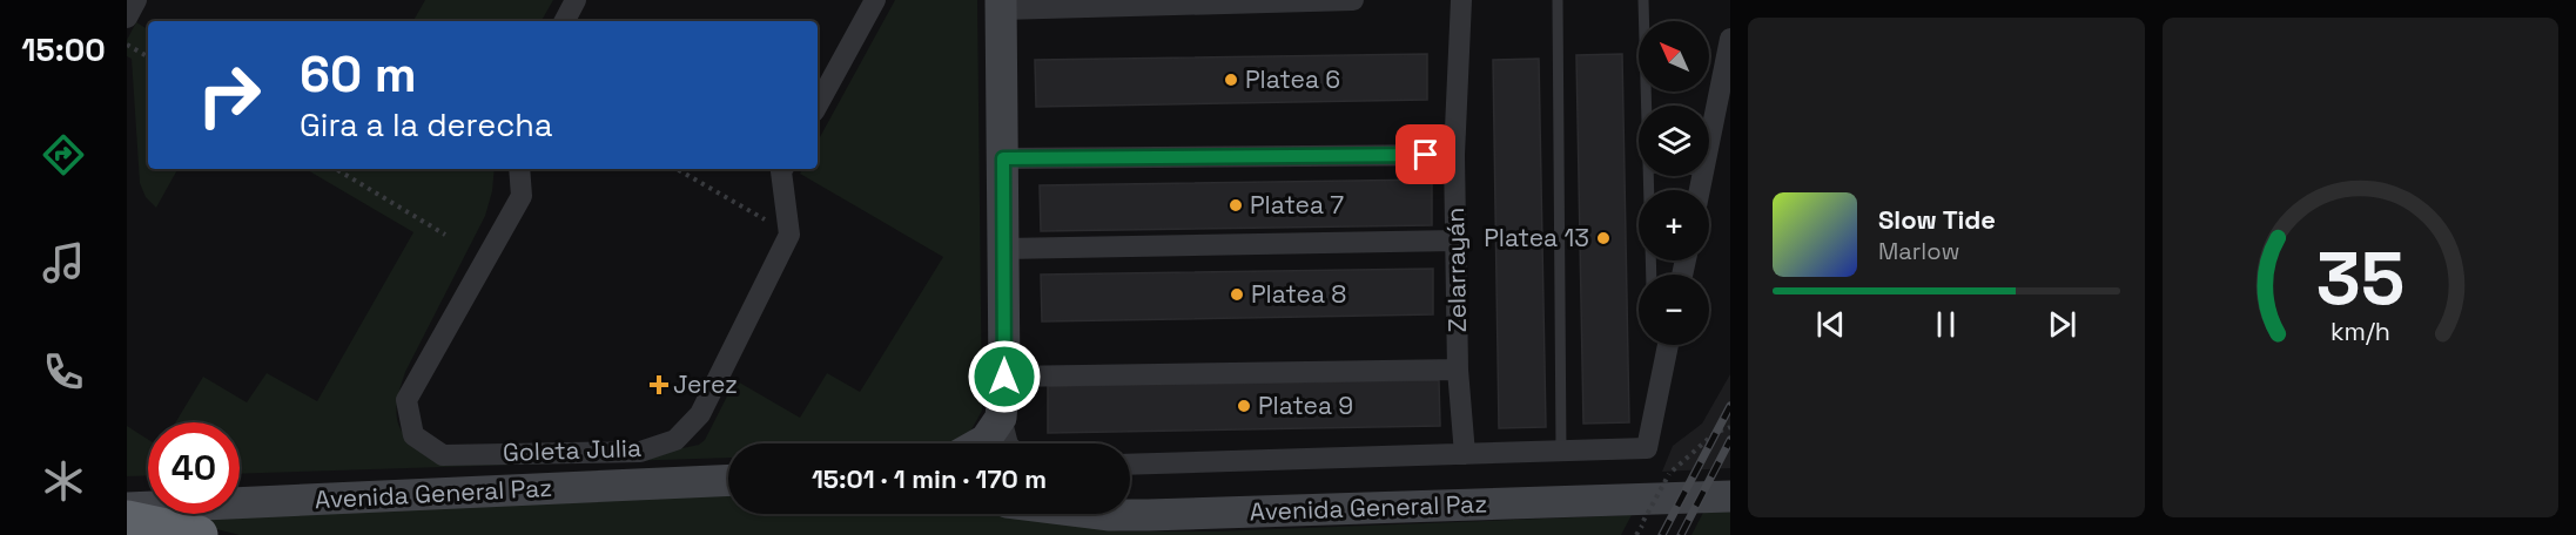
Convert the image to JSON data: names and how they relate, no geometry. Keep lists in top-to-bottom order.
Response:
{
  "streets": {
    "street": ["Zelarrayán", "Goleta Julia", "Avenida General Paz"]
  },
  "crossings": [
    ["Zelarrayán", "Avenida General Paz"]
  ],
  "places": {
    "other": [
      "Platea 6",
      "Platea 7",
      "Platea 13",
      "Platea 8",
      "Platea 9"
    ],
    "health": ["Jerez"]
  },
  "north": "top left",
  "page": {
    "tabs": "15:00",
    "map_buttons": ["+", "−"],
    "turn": ["60 m", "Gira a la derecha"],
    "song": ["Slow Tide", "Marlow"],
    "limit": "40",
    "trip": "15:01 · 1 min · 170 m",
    "gauge": ["35", "km/h"]
  }
}
